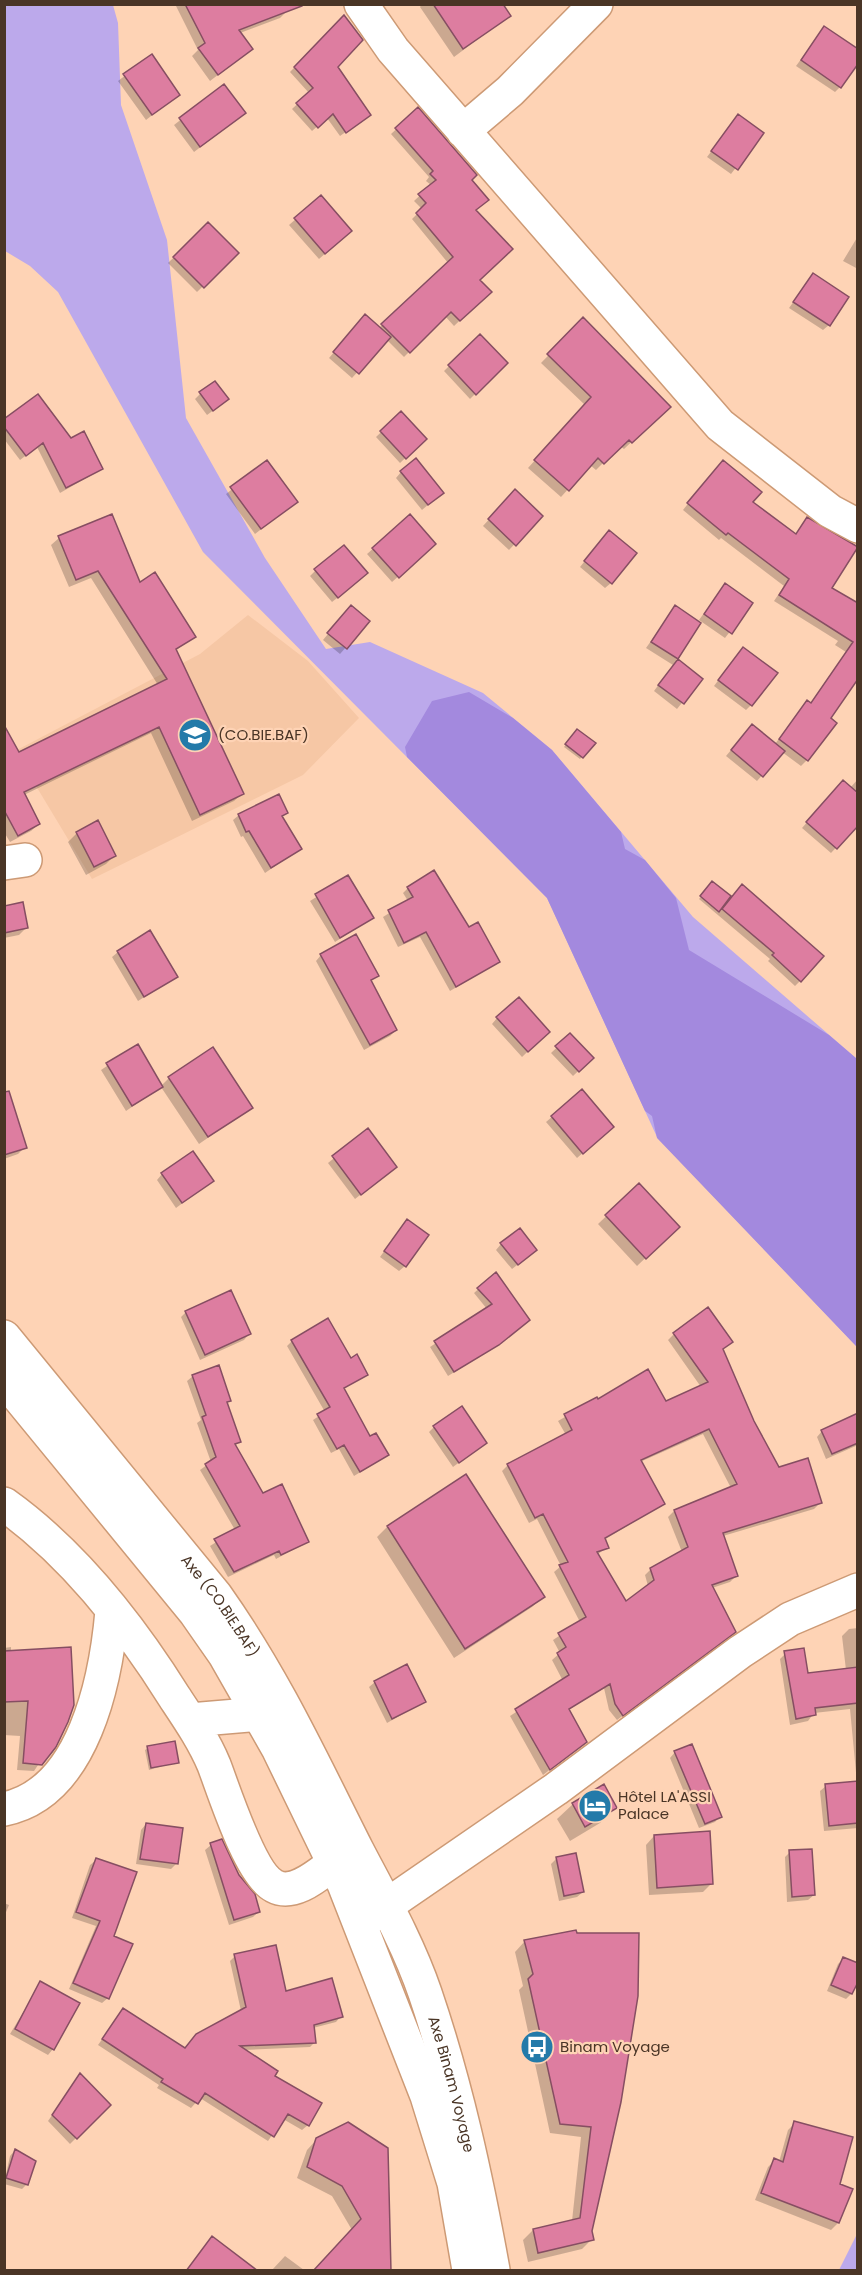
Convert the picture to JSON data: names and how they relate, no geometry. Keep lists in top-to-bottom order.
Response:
{
  "streets": {
    "main road": ["Axe (CO.BIE.BAF)", "Axe Binam Voyage"]
  },
  "crossings": [
    ["Axe (CO.BIE.BAF)", "Axe Binam Voyage"]
  ],
  "places": {
    "school or university": ["(CO.BIE.BAF)"],
    "hotel": ["Hôtel LA'ASSI Palace"],
    "bus stop": ["Binam Voyage"]
  }
}
